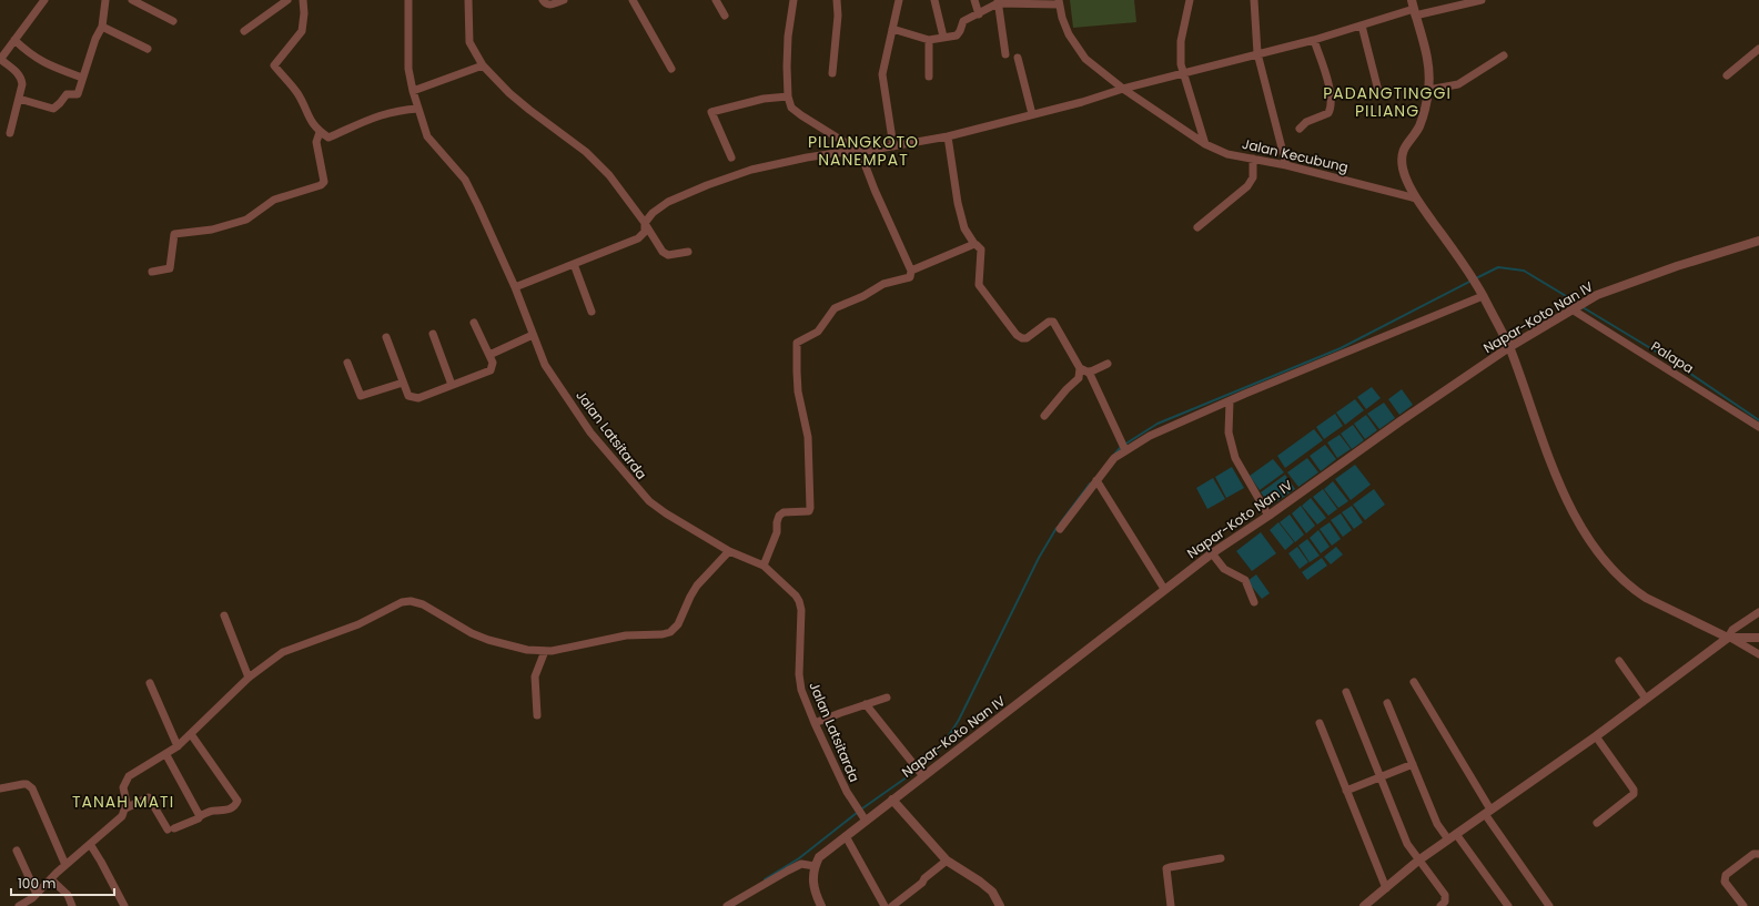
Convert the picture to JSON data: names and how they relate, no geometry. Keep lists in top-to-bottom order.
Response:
{
  "streets": {
    "street": [
      "Jalan Kecubung",
      "Napar-Koto Nan IV",
      "Palapa",
      "Jalan Latsitarda"
    ]
  },
  "crossings": [
    ["Napar-Koto Nan IV", "Palapa"],
    ["Napar-Koto Nan IV", "Jalan Latsitarda"]
  ],
  "districts": ["PADANGTINGGI PILIANG", "PILIANGKOTO NANEMPAT", "TANAH MATI"],
  "scale_bar": "100 m"
}
